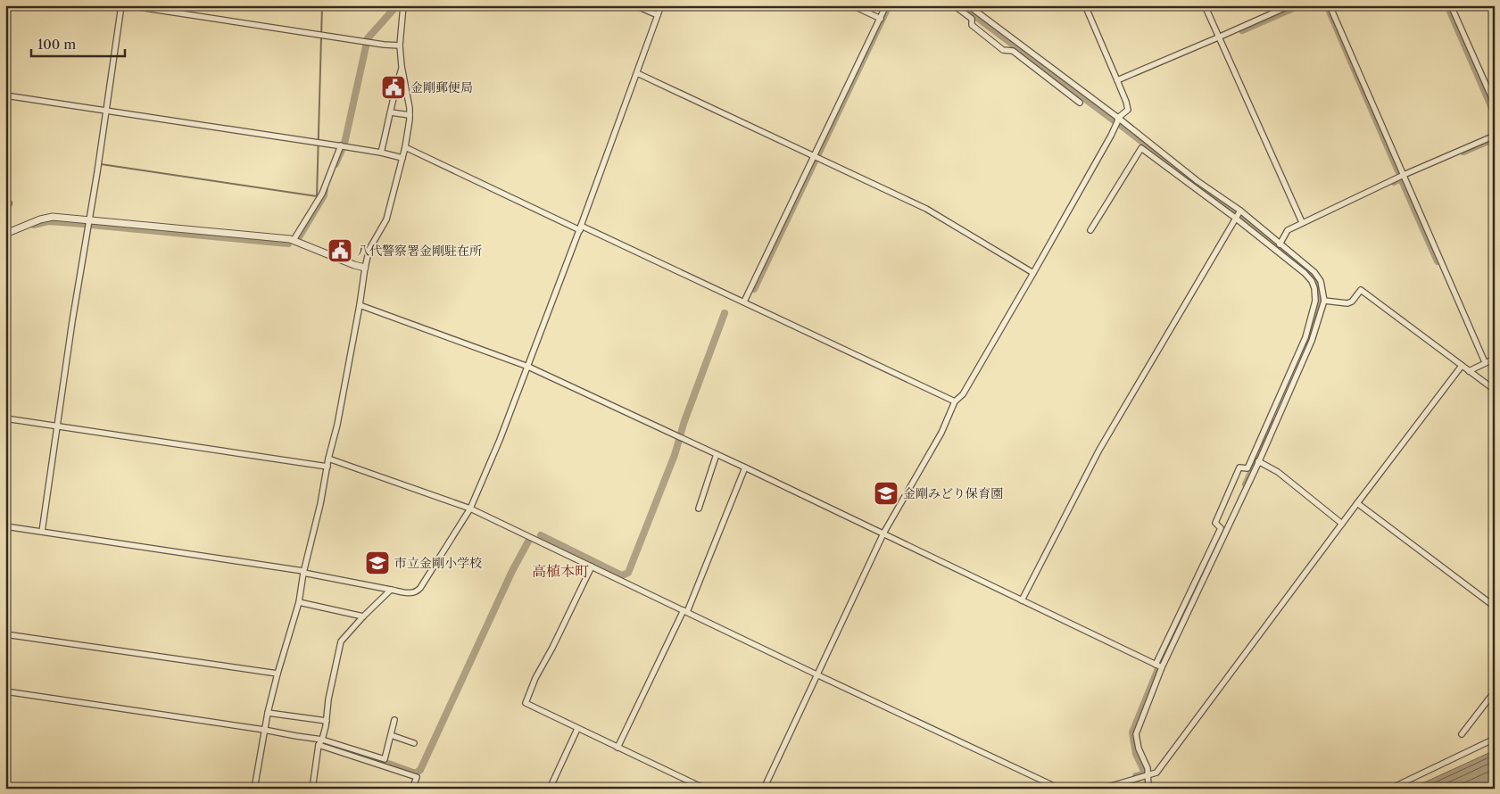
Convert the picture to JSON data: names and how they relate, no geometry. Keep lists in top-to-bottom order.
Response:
{
  "districts": ["高植本町"],
  "places": {
    "public building": ["金剛郵便局", "八代警察署金剛駐在所"],
    "school or university": ["金剛みどり保育園", "市立金剛小学校"]
  },
  "scale_bar": "100 m"
}
